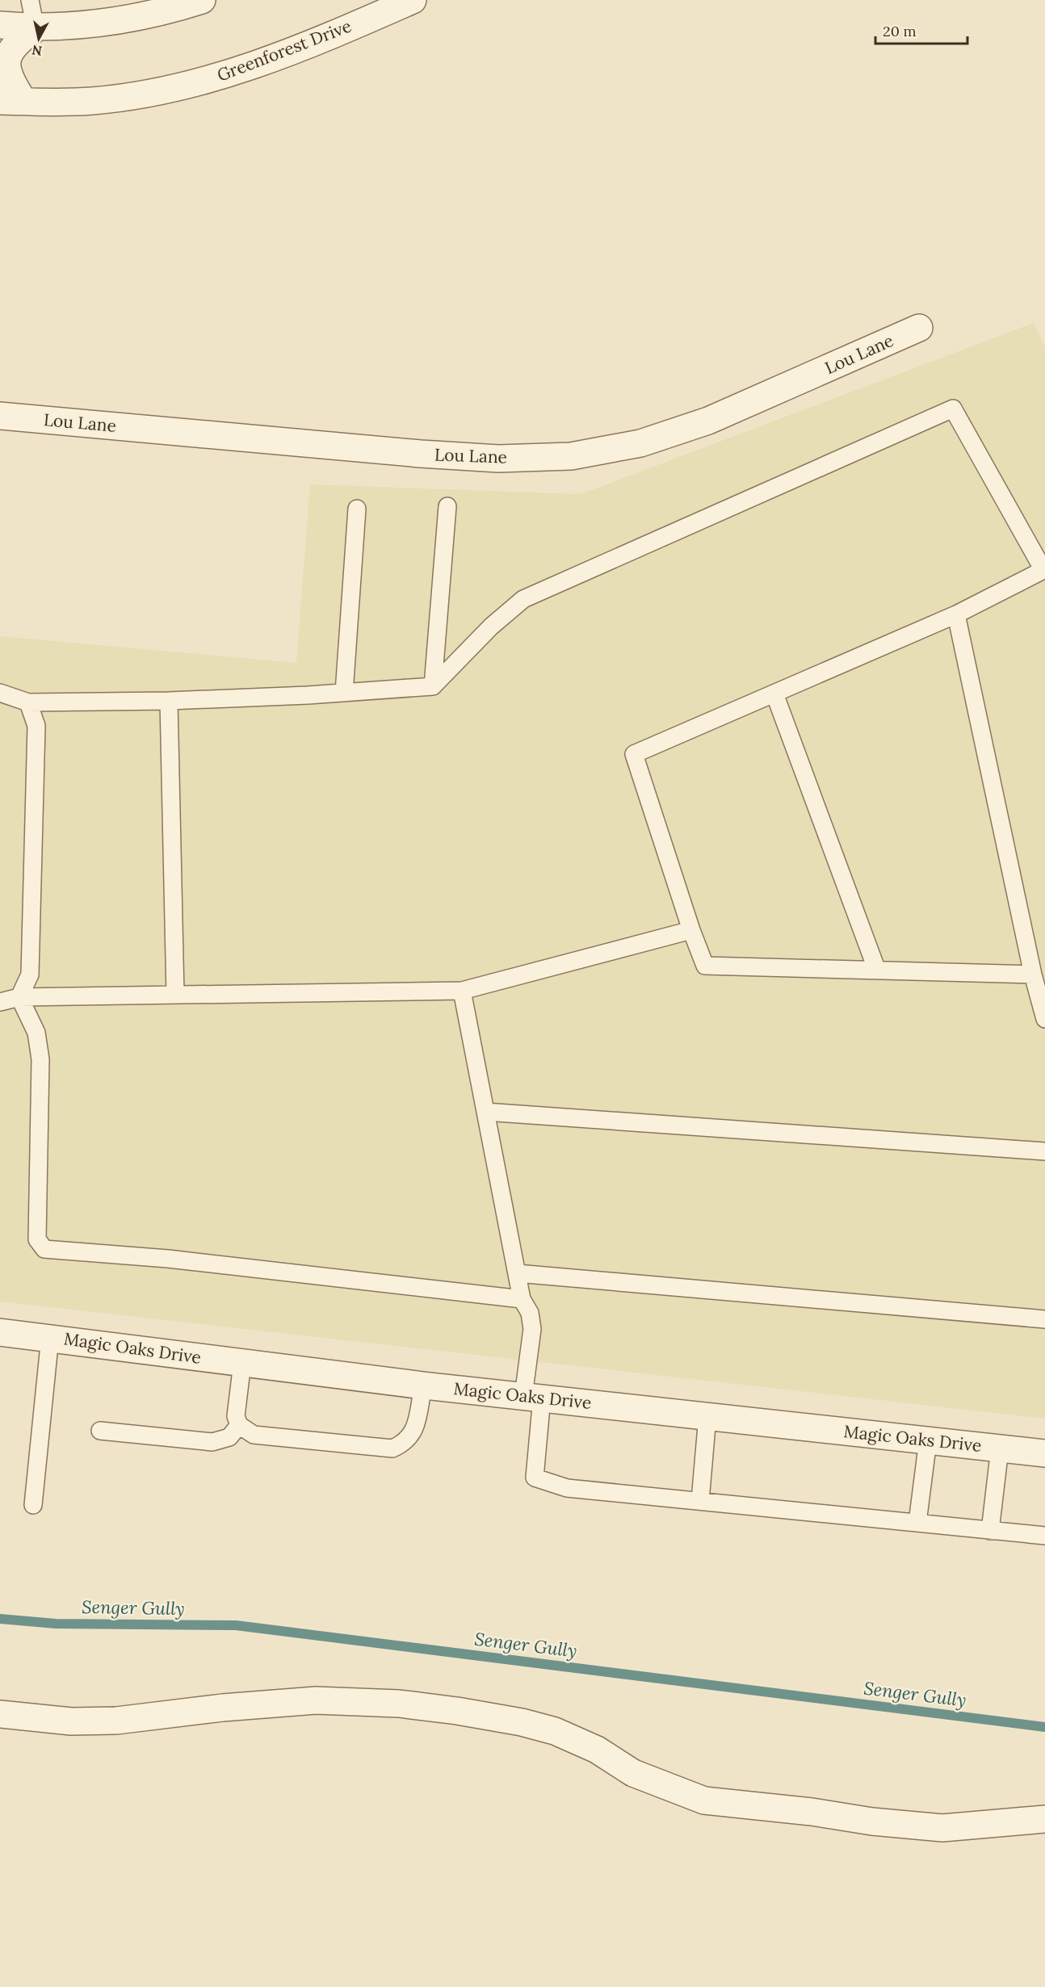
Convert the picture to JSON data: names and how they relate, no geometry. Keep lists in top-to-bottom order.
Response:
{
  "streets": {
    "street": ["Greenforest Drive", "Lou Lane", "Magic Oaks Drive"]
  },
  "water": ["Senger Gully"],
  "scale_bar": "20 m",
  "north": "bottom"
}
